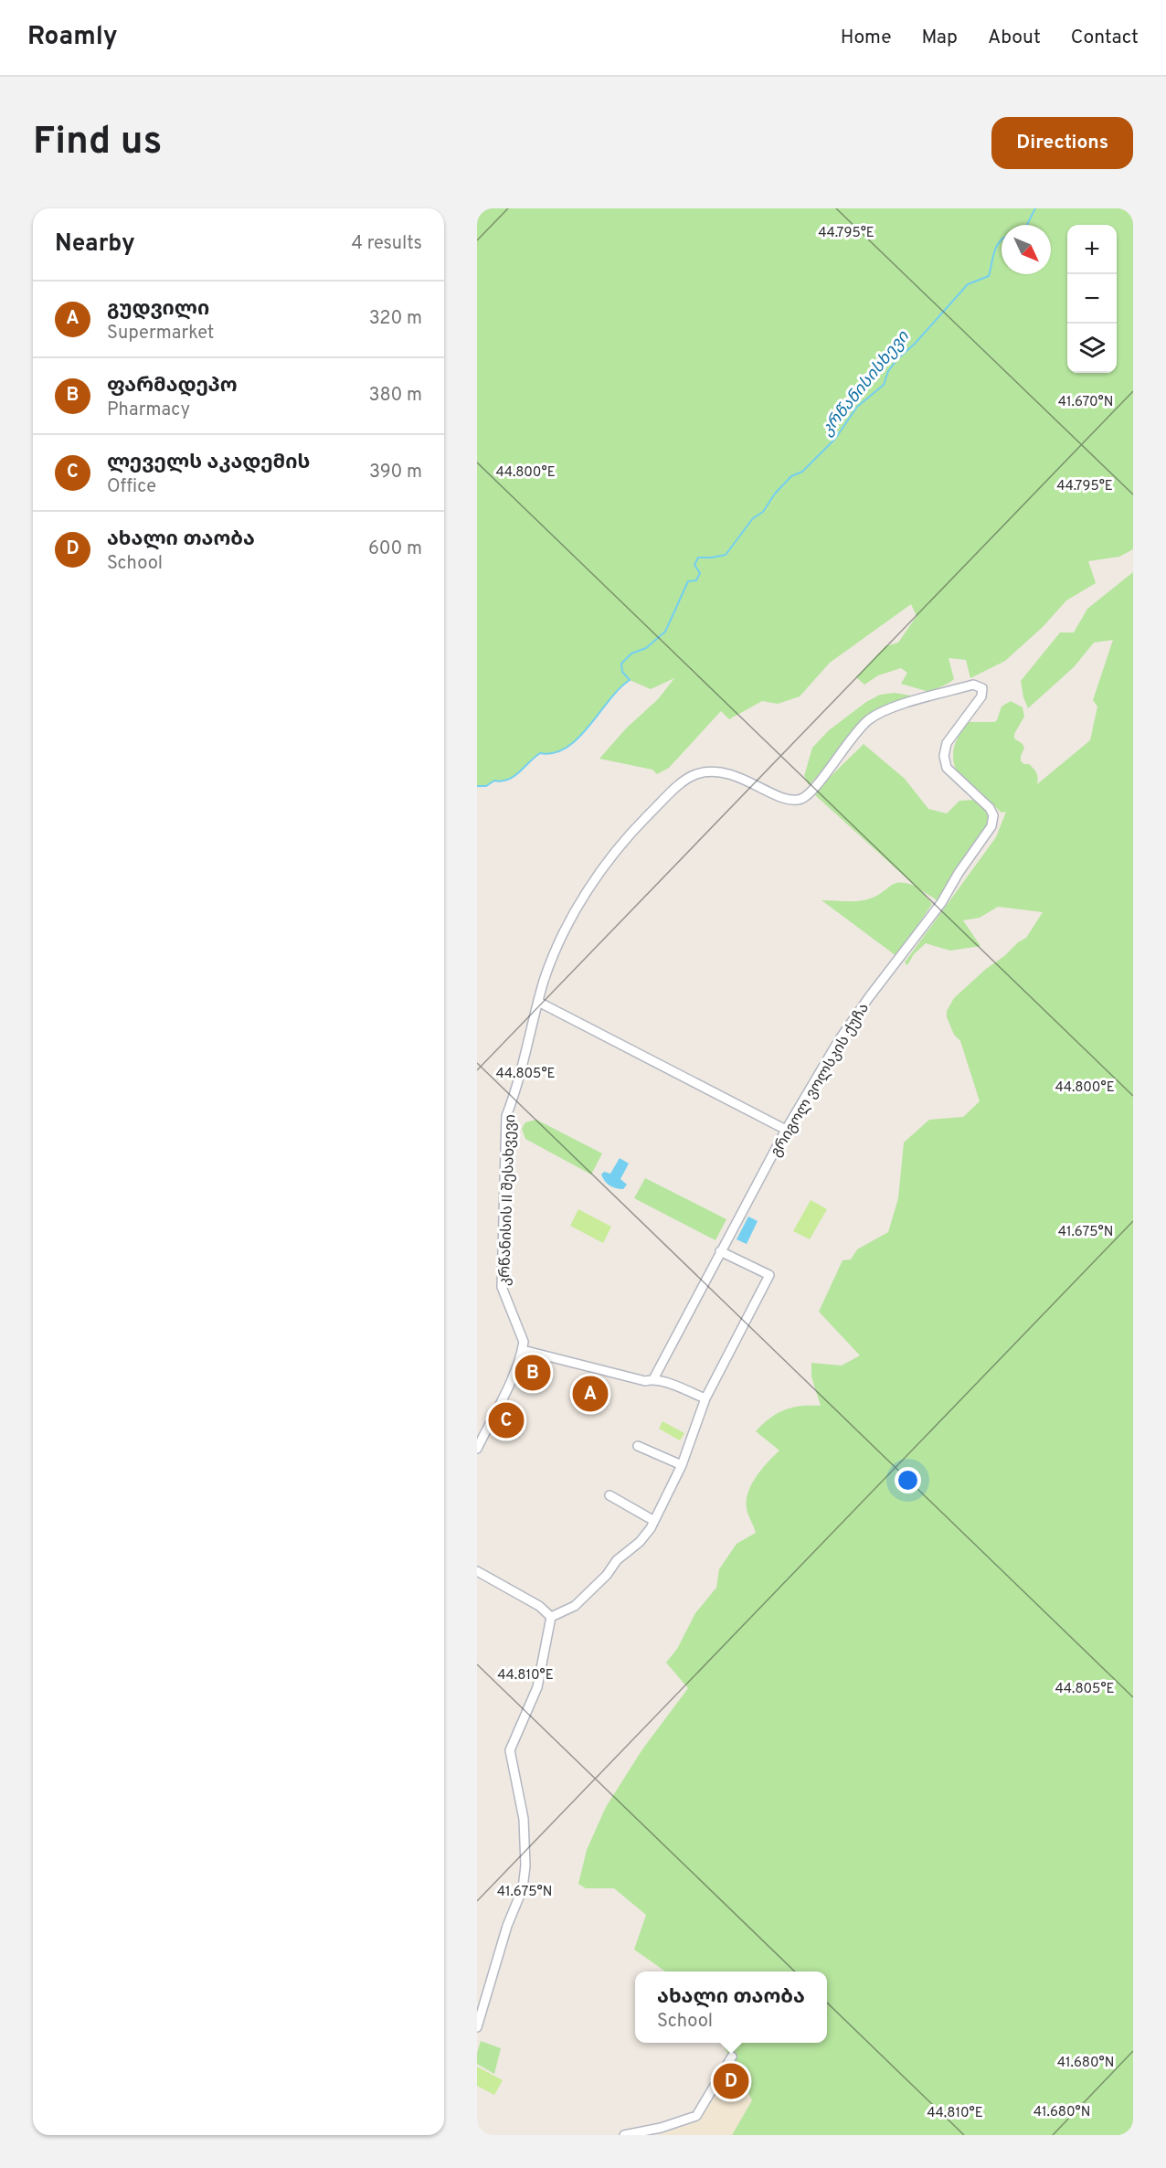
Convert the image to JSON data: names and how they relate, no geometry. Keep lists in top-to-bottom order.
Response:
{
  "streets": {
    "street": ["გრიგოლ ვოლსკის ქუჩა", "კრწანისის II შესახვევი"]
  },
  "crossings": [
    ["გრიგოლ ვოლსკის ქუჩა", "კრწანისის II შესახვევი"]
  ],
  "water": ["კრწანისისხევი"],
  "north": "bottom right",
  "page": {
    "header": "Roamly",
    "nav": [
      "Home",
      "Map",
      "About",
      "Contact"
    ],
    "buttons": "Directions",
    "title": "Find us",
    "heading": ["Nearby", "4 results"],
    "map_buttons": ["+", "−"],
    "list": [
      {
        "mark": "A",
        "name": "გუდვილი",
        "note": "Supermarket",
        "value": "320 m"
      },
      {
        "mark": "B",
        "name": "ფარმადეპო",
        "note": "Pharmacy",
        "value": "380 m"
      },
      {
        "mark": "C",
        "name": "ლეველს აკადემის",
        "note": "Office",
        "value": "390 m"
      },
      {
        "mark": "D",
        "name": "ახალი თაობა",
        "note": "School",
        "value": "600 m"
      }
    ],
    "pins": [
      "B",
      "A",
      "C",
      "D"
    ],
    "popup": ["ახალი თაობა", "School"]
  },
  "coordinates": [
    "44.795°E",
    "41.670°N",
    "44.800°E",
    "44.805°E",
    "41.675°N",
    "44.810°E",
    "41.680°N"
  ]
}
